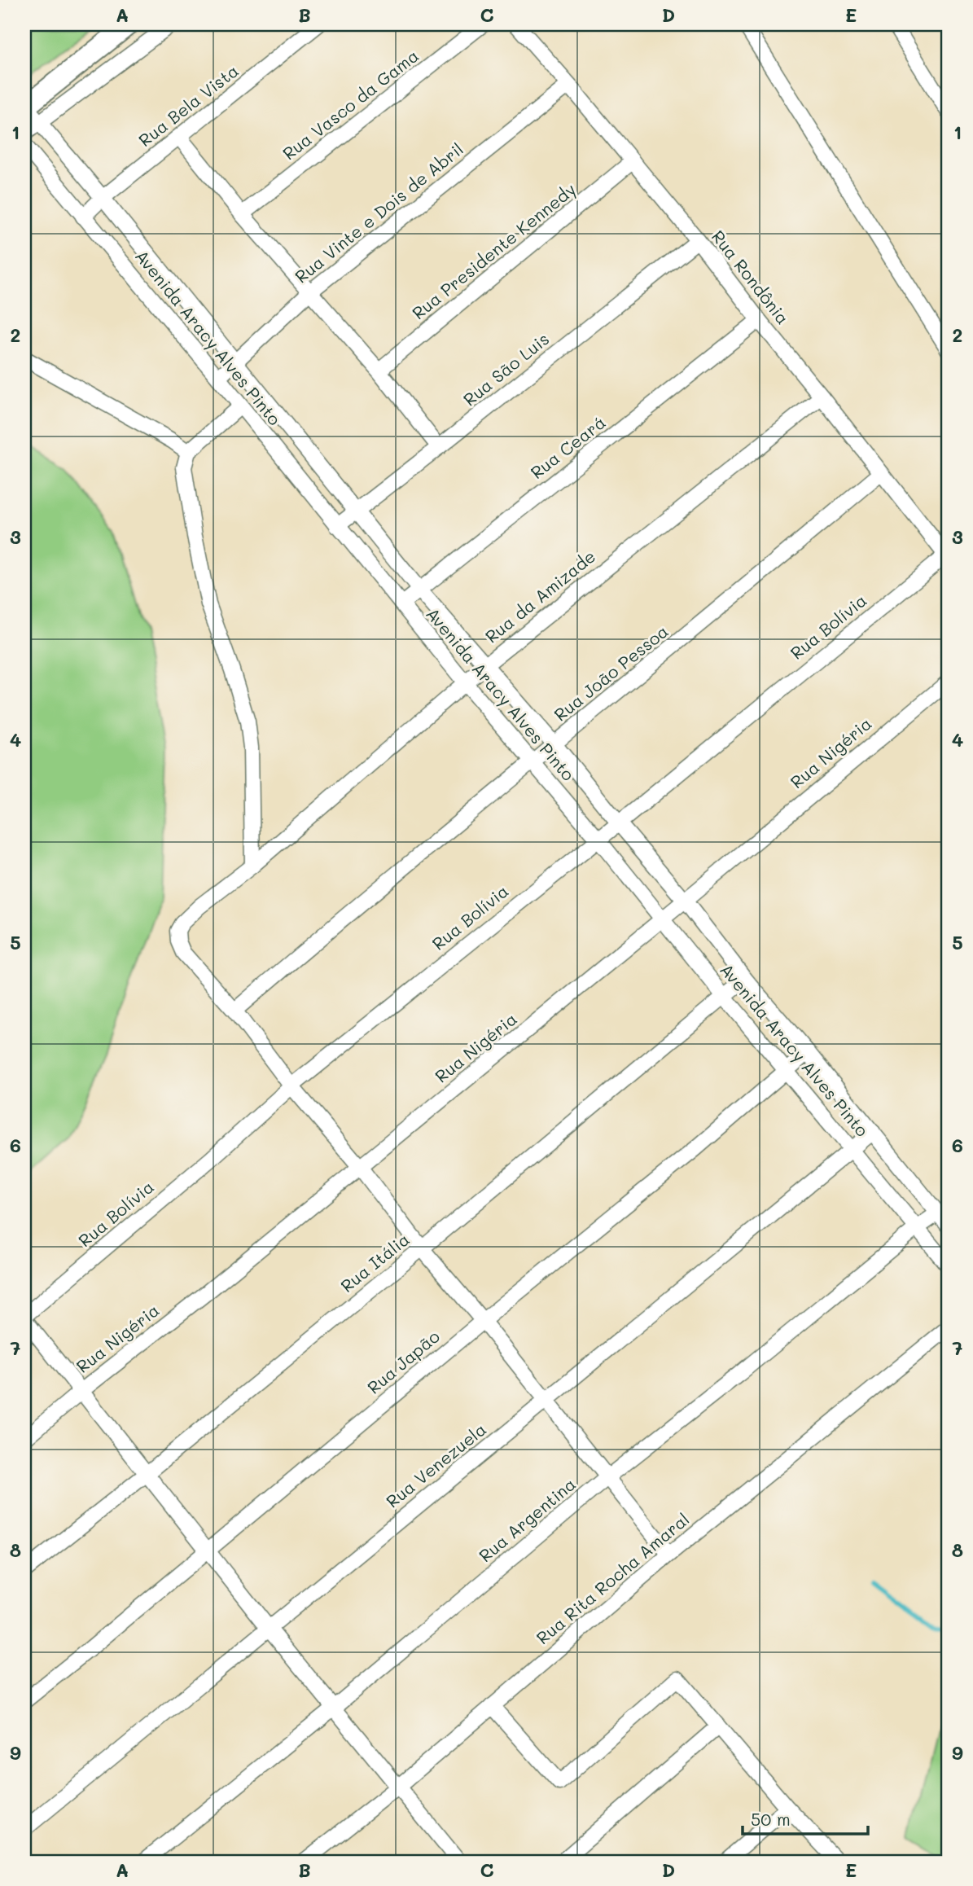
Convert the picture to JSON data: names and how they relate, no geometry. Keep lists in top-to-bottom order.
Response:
{
  "streets": {
    "street": [
      "Rua Vasco da Gama",
      "Rua Bela Vista",
      "Rua Vinte e Dois de Abril",
      "Rua Presidente Kennedy",
      "Rua Rondônia",
      "Avenida Aracy Alves Pinto",
      "Rua São Luis",
      "Rua Ceará",
      "Rua da Amizade",
      "Rua Bolívia",
      "Rua João Pessoa",
      "Rua Nigéria",
      "Rua Itália",
      "Rua Japão",
      "Rua Venezuela",
      "Rua Argentina",
      "Rua Rita Rocha Amaral"
    ]
  },
  "crossings": [
    ["Rua Bela Vista", "Avenida Aracy Alves Pinto"],
    ["Rua Vinte e Dois de Abril", "Rua Rondônia"],
    ["Rua Vinte e Dois de Abril", "Avenida Aracy Alves Pinto"],
    ["Rua Presidente Kennedy", "Rua Rondônia"],
    ["Rua Rondônia", "Rua São Luis"],
    ["Rua Rondônia", "Rua Ceará"],
    ["Rua Rondônia", "Rua da Amizade"],
    ["Rua Rondônia", "Rua Bolívia"],
    ["Rua Rondônia", "Rua João Pessoa"],
    ["Avenida Aracy Alves Pinto", "Rua São Luis"],
    ["Avenida Aracy Alves Pinto", "Rua Ceará"],
    ["Avenida Aracy Alves Pinto", "Rua da Amizade"],
    ["Avenida Aracy Alves Pinto", "Rua Bolívia"],
    ["Avenida Aracy Alves Pinto", "Rua João Pessoa"],
    ["Avenida Aracy Alves Pinto", "Rua Nigéria"],
    ["Avenida Aracy Alves Pinto", "Rua Itália"],
    ["Avenida Aracy Alves Pinto", "Rua Japão"],
    ["Avenida Aracy Alves Pinto", "Rua Venezuela"],
    ["Avenida Aracy Alves Pinto", "Rua Argentina"],
    ["Rua da Amizade", "Rua João Pessoa"]
  ],
  "scale_bar": "50 m",
  "grid": {
    "columns": [
      "A",
      "B",
      "C",
      "D",
      "E"
    ],
    "rows": [
      "1",
      "2",
      "3",
      "4",
      "5",
      "6",
      "7",
      "8",
      "9"
    ]
  }
}
